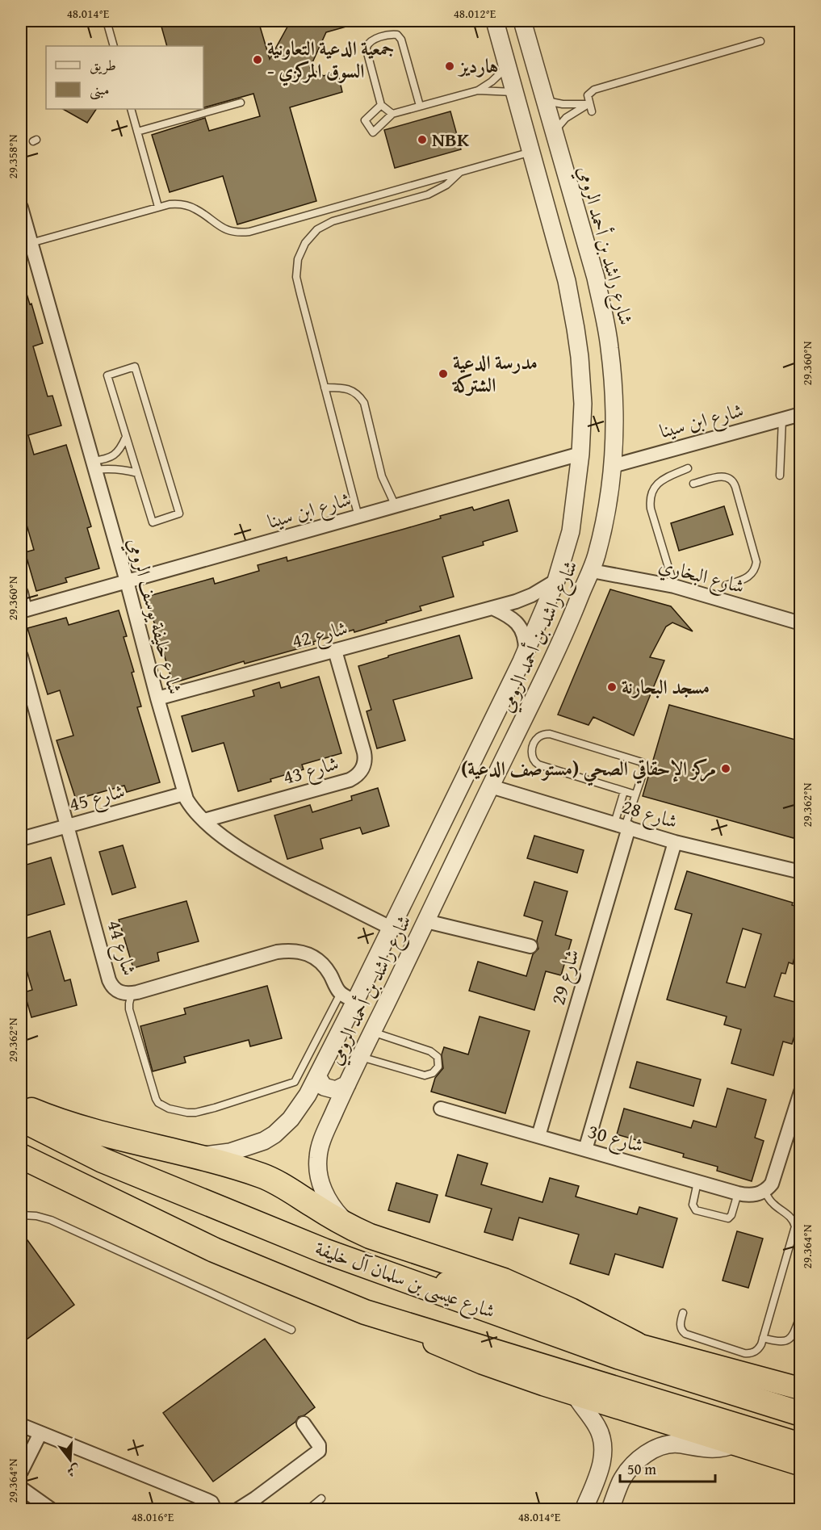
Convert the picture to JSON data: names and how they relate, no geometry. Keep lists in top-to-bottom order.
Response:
{
  "streets": {
    "highway": ["شارع عيسى بن سلمان آل خليفة"],
    "street": [
      "شارع راشد بن أحمد الرومي",
      "شارع ابن سينا",
      "شارع البخاري",
      "شارع خليفة يوسف الرومي",
      "شارع 42",
      "شارع 43",
      "شارع 45",
      "شارع 28",
      "شارع 44",
      "شارع 29",
      "شارع 30"
    ]
  },
  "crossings": [
    ["شارع راشد بن أحمد الرومي", "شارع ابن سينا"],
    ["شارع راشد بن أحمد الرومي", "شارع البخاري"],
    ["شارع راشد بن أحمد الرومي", "شارع خليفة يوسف الرومي"],
    ["شارع راشد بن أحمد الرومي", "شارع 42"],
    ["شارع راشد بن أحمد الرومي", "شارع 28"],
    ["شارع راشد بن أحمد الرومي", "شارع 44"],
    ["شارع ابن سينا", "شارع خليفة يوسف الرومي"],
    ["شارع خليفة يوسف الرومي", "شارع 42"],
    ["شارع خليفة يوسف الرومي", "شارع 43"],
    ["شارع خليفة يوسف الرومي", "شارع 45"],
    ["شارع 42", "شارع 43"],
    ["شارع 45", "شارع 44"],
    ["شارع 28", "شارع 29"],
    ["شارع 29", "شارع 30"]
  ],
  "places": [
    "جمعية الدعية التعاونية - السوق المركزي",
    "هارديز",
    "NBK",
    "مدرسة الدعية الشتركة",
    "مسجد البحارنة",
    "مركز الإحقاقي الصحي (مستوصف الدعية)"
  ],
  "legend": ["طريق", "مبنى"],
  "scale_bar": "50 m",
  "north": "bottom",
  "coordinates": [
    "48.014°E",
    "48.012°E",
    "29.358°N",
    "29.360°N",
    "29.362°N",
    "29.364°N",
    "48.016°E"
  ]
}
